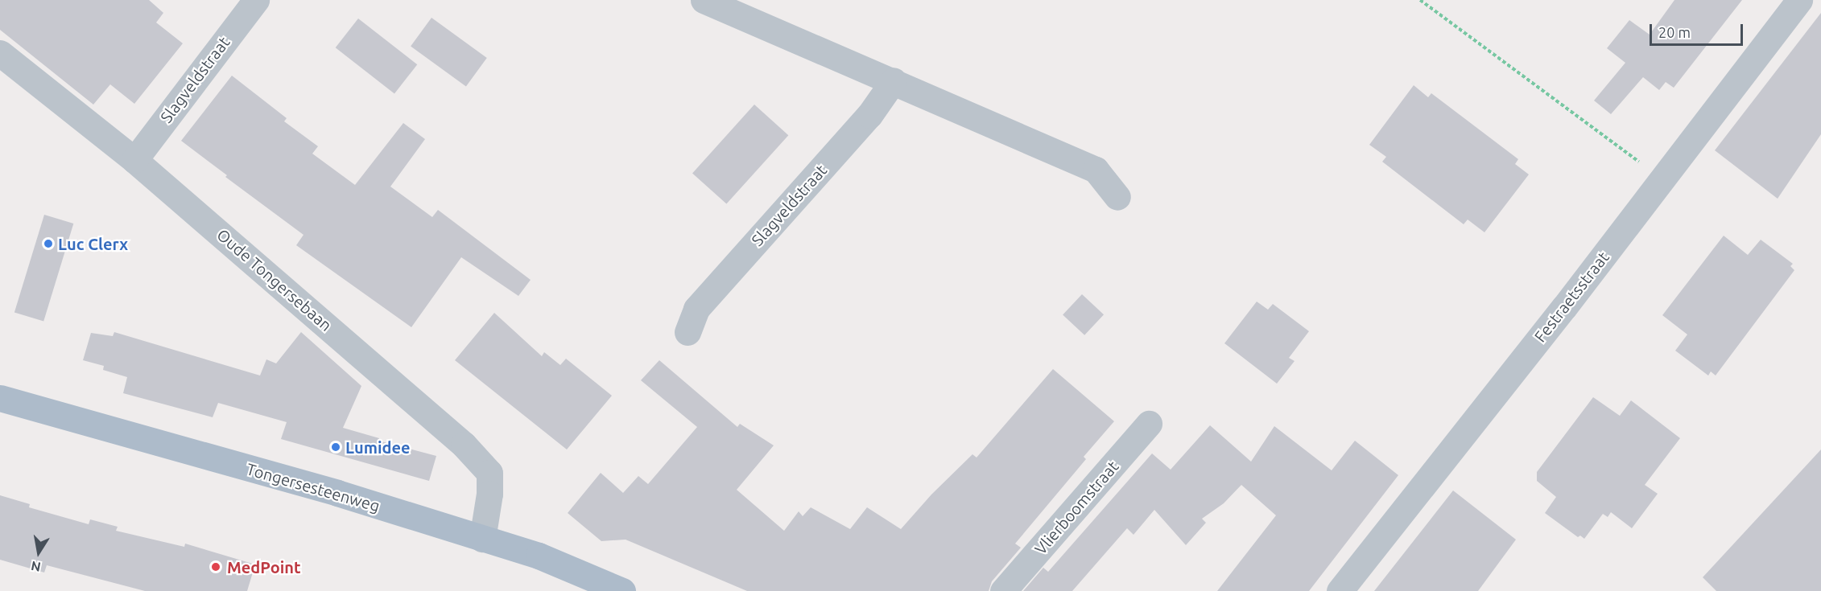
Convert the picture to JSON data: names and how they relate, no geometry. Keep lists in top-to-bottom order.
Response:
{
  "streets": {
    "main road": ["Tongersesteenweg"],
    "street": [
      "Slagveldstraat",
      "Oude Tongersebaan",
      "Festraetsstraat",
      "Vlierboomstraat"
    ]
  },
  "crossings": [
    ["Slagveldstraat", "Oude Tongersebaan"],
    ["Oude Tongersebaan", "Tongersesteenweg"]
  ],
  "places": ["Luc Clerx", "Lumidee", "MedPoint"],
  "scale_bar": "20 m",
  "north": "bottom"
}
